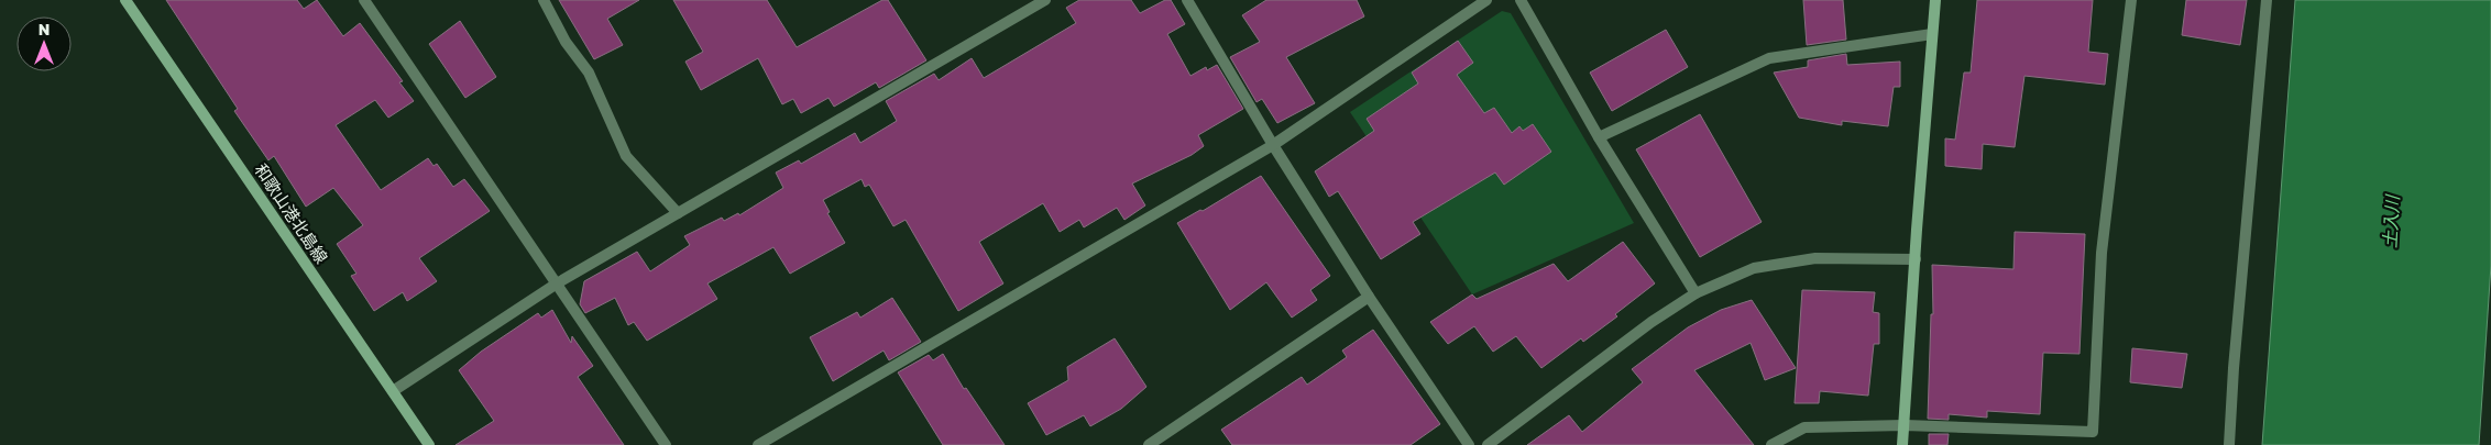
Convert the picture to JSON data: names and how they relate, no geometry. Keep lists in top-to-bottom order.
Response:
{
  "streets": {
    "main road": ["和歌山港北島線"]
  },
  "water": ["土入川"],
  "north": "top"
}
